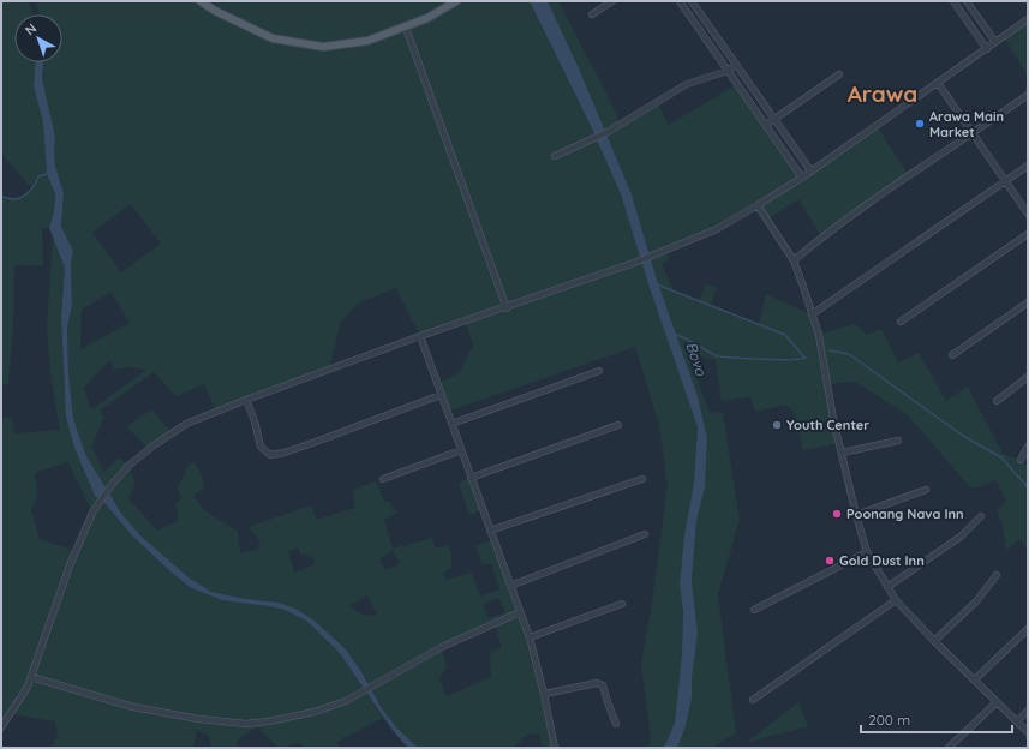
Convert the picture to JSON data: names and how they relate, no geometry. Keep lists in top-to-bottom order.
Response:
{
  "districts": ["Arawa"],
  "water": ["Bovo"],
  "places": [
    "Arawa Main Market",
    "Youth Center",
    "Poonang Nava Inn",
    "Gold Dust Inn"
  ],
  "scale_bar": "200 m",
  "north": "top left"
}
